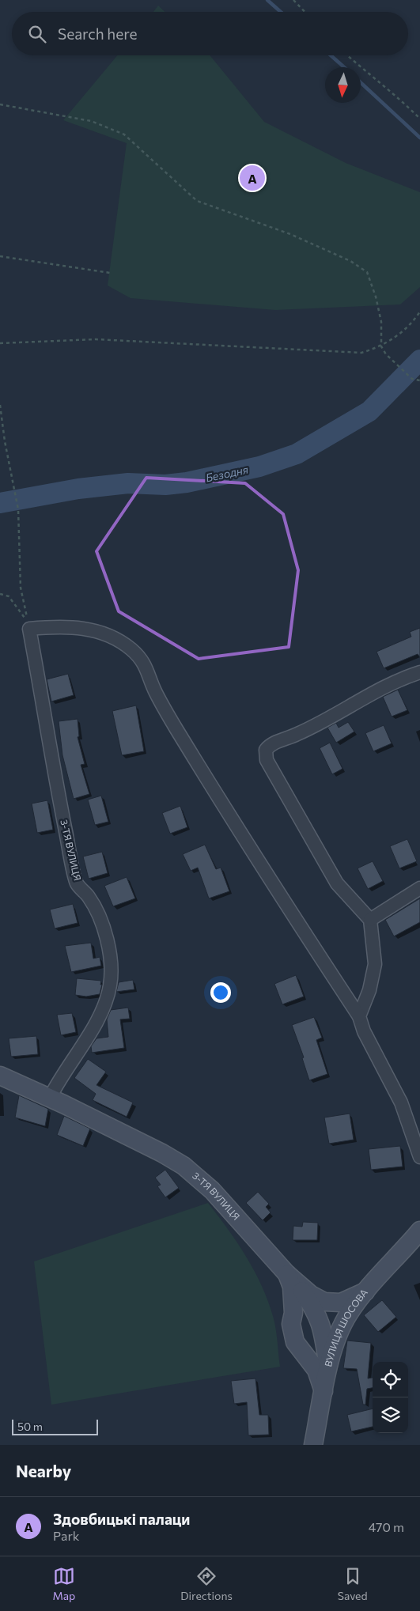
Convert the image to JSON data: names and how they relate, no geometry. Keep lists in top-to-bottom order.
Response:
{
  "streets": {
    "street": ["3-ТЯ ВУЛИЦЯ", "ВУЛИЦЯ ШОСОВА"]
  },
  "crossings": [
    ["3-ТЯ ВУЛИЦЯ", "ВУЛИЦЯ ШОСОВА"]
  ],
  "water": ["Безодня"],
  "scale_bar": "50 m",
  "north": "bottom",
  "page": {
    "search": "Search here",
    "pins": "A",
    "scale": "50 m",
    "heading": "Nearby",
    "list": [
      {
        "mark": "A",
        "name": "Здовбицькі палаци",
        "note": "Park",
        "value": "470 m"
      }
    ],
    "nav": ["Map", "Directions", "Saved"]
  }
}
